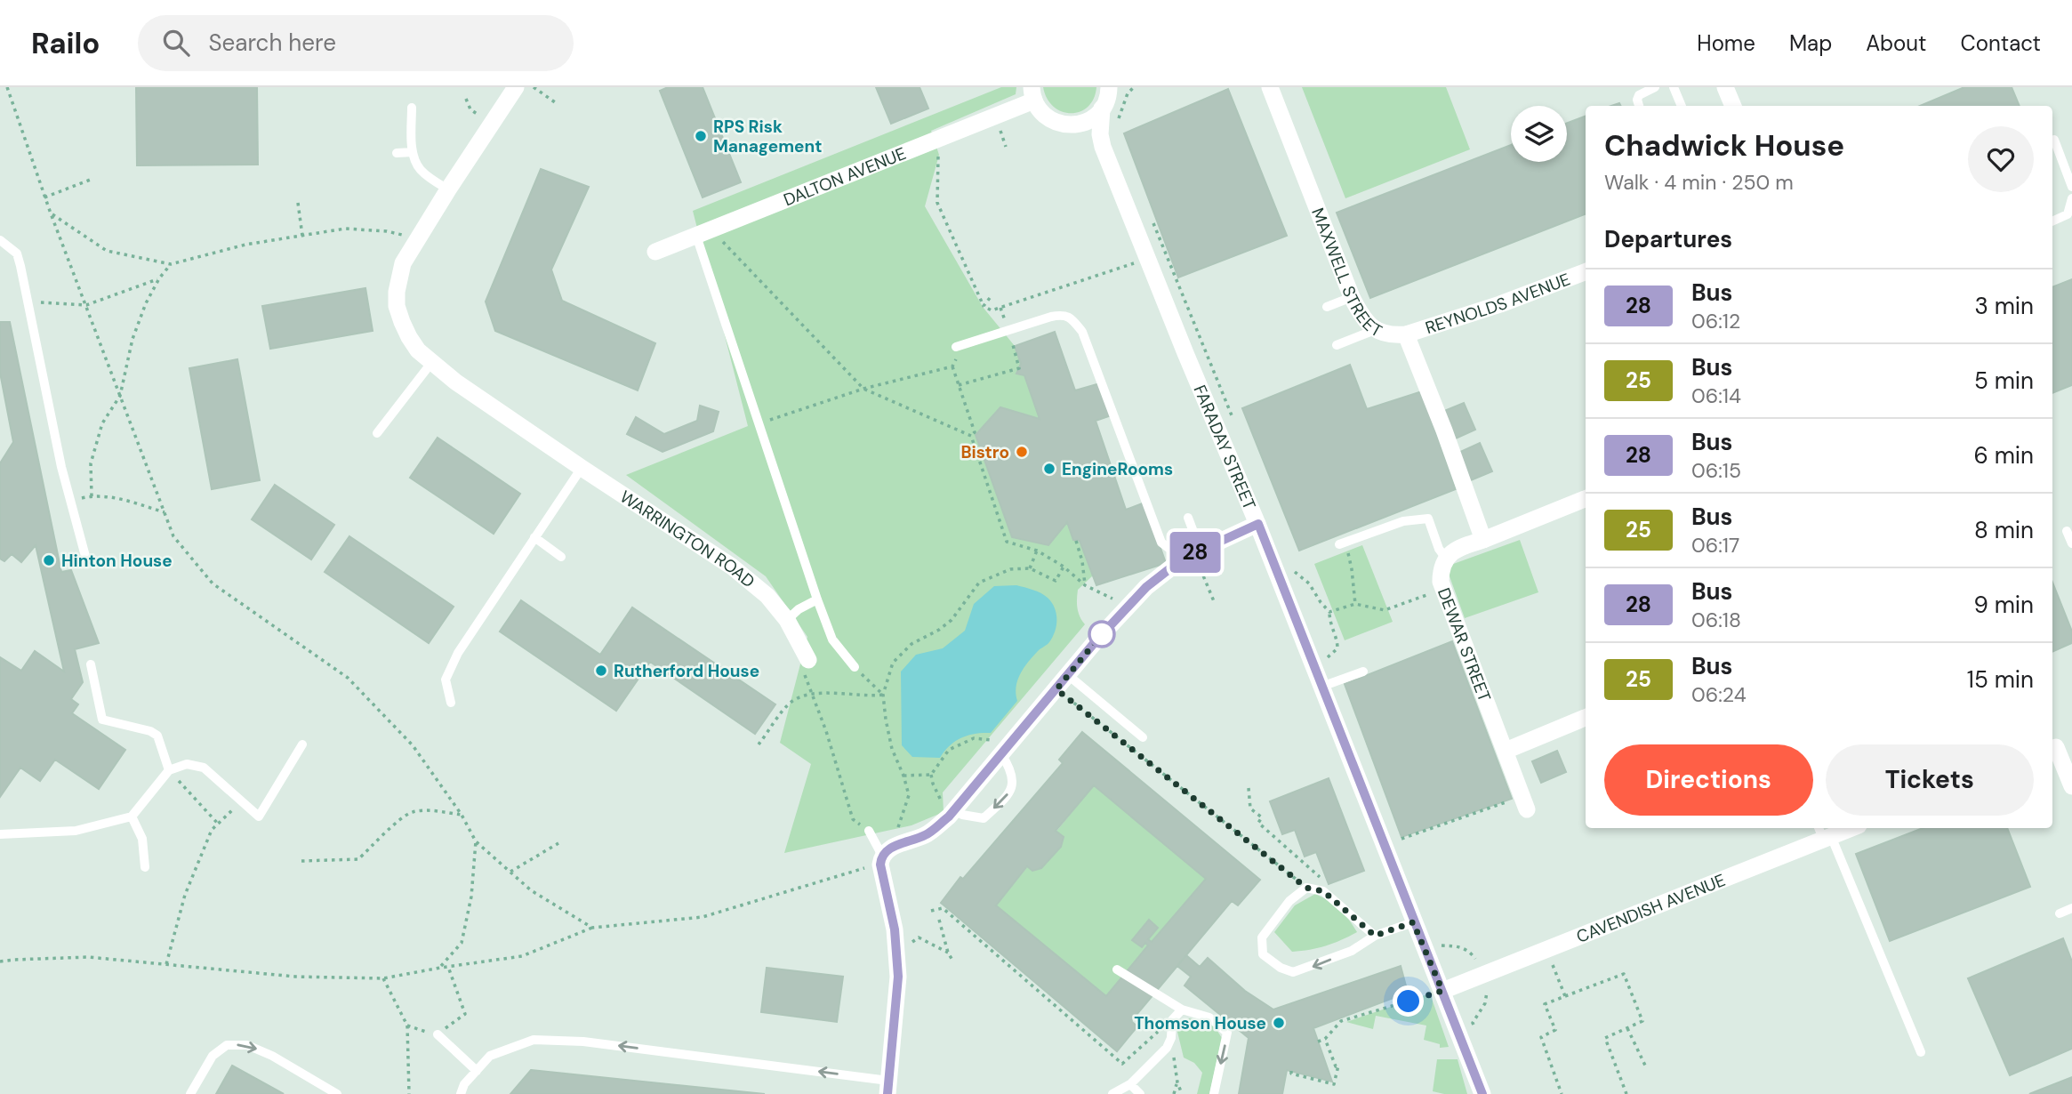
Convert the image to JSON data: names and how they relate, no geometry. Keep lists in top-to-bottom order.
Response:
{
  "streets": {
    "street": [
      "DALTON AVENUE",
      "MAXWELL STREET",
      "REYNOLDS AVENUE",
      "FARADAY STREET",
      "WARRINGTON ROAD",
      "DEWAR STREET",
      "CAVENDISH AVENUE"
    ]
  },
  "crossings": [
    ["MAXWELL STREET", "REYNOLDS AVENUE"],
    ["FARADAY STREET", "CAVENDISH AVENUE"]
  ],
  "places": [
    "RPS Risk Management",
    "Bistro",
    "EngineRooms",
    "Hinton House",
    "Rutherford House",
    "Thomson House"
  ],
  "lines": ["bus line 28"],
  "page": {
    "header": "Railo",
    "search": "Search here",
    "nav": [
      "Home",
      "Map",
      "About",
      "Contact"
    ],
    "on_map": "28",
    "heading": [
      ["Chadwick House", "Walk · 4 min · 250 m"],
      "Departures"
    ],
    "list": [
      {
        "mark": "28",
        "name": "Bus",
        "note": "06:12",
        "value": "3 min"
      },
      {
        "mark": "25",
        "name": "Bus",
        "note": "06:14",
        "value": "5 min"
      },
      {
        "mark": "28",
        "name": "Bus",
        "note": "06:15",
        "value": "6 min"
      },
      {
        "mark": "25",
        "name": "Bus",
        "note": "06:17",
        "value": "8 min"
      },
      {
        "mark": "28",
        "name": "Bus",
        "note": "06:18",
        "value": "9 min"
      },
      {
        "mark": "25",
        "name": "Bus",
        "note": "06:24",
        "value": "15 min"
      }
    ],
    "buttons": ["Directions", "Tickets"]
  }
}
